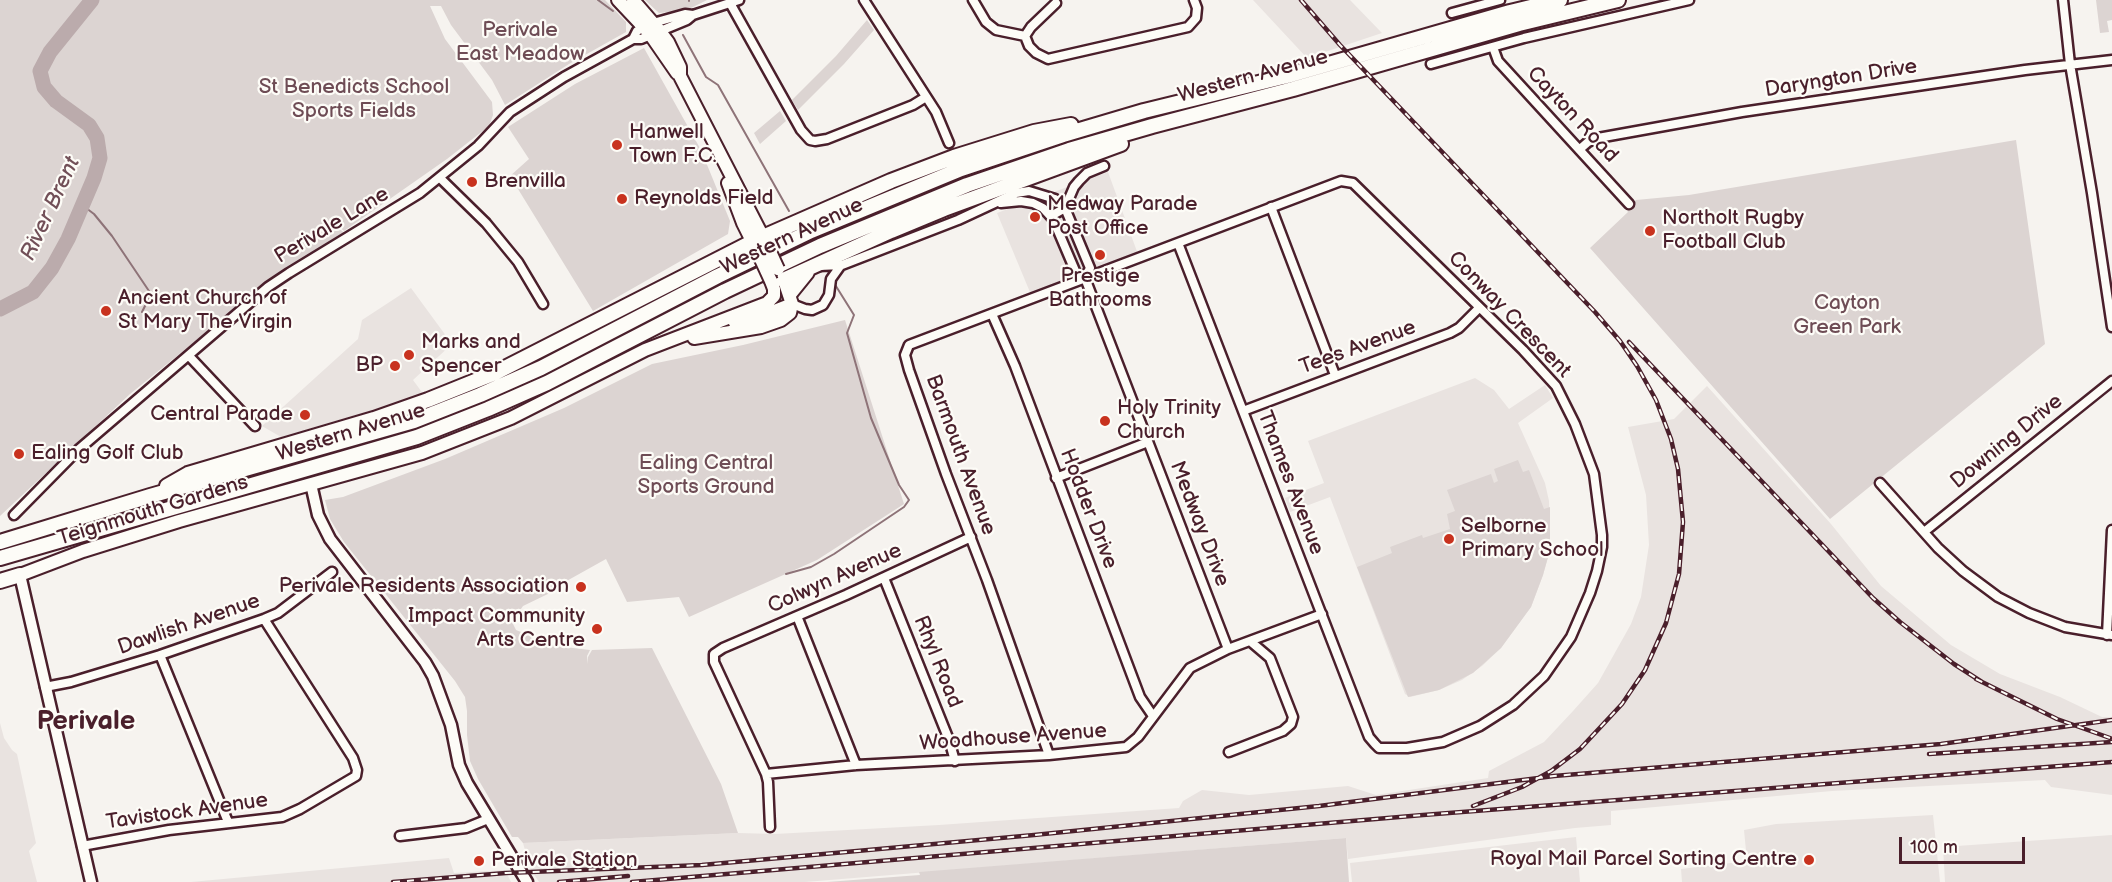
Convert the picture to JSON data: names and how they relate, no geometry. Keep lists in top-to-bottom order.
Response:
{
  "streets": {
    "highway": ["Western Avenue"],
    "main road": ["Teignmouth Gardens"],
    "street": [
      "Daryngton Drive",
      "Cayton Road",
      "Perivale Lane",
      "Conway Crescent",
      "Tees Avenue",
      "Downing Drive",
      "Barmouth Avenue",
      "Thames Avenue",
      "Hodder Drive",
      "Medway Drive",
      "Colwyn Avenue",
      "Dawlish Avenue",
      "Rhyl Road",
      "Woodhouse Avenue",
      "Tavistock Avenue"
    ]
  },
  "crossings": [
    ["Daryngton Drive", "Cayton Road"],
    ["Conway Crescent", "Tees Avenue"],
    ["Conway Crescent", "Barmouth Avenue"],
    ["Conway Crescent", "Thames Avenue"],
    ["Conway Crescent", "Medway Drive"],
    ["Tees Avenue", "Thames Avenue"],
    ["Barmouth Avenue", "Hodder Drive"],
    ["Barmouth Avenue", "Medway Drive"],
    ["Barmouth Avenue", "Colwyn Avenue"],
    ["Barmouth Avenue", "Woodhouse Avenue"],
    ["Thames Avenue", "Woodhouse Avenue"],
    ["Hodder Drive", "Woodhouse Avenue"],
    ["Medway Drive", "Woodhouse Avenue"],
    ["Colwyn Avenue", "Rhyl Road"],
    ["Colwyn Avenue", "Woodhouse Avenue"],
    ["Dawlish Avenue", "Tavistock Avenue"],
    ["Rhyl Road", "Woodhouse Avenue"]
  ],
  "districts": ["Perivale"],
  "water": ["River Brent"],
  "parks": [
    "Perivale East Meadow",
    "St Benedicts School Sports Fields",
    "Cayton Green Park",
    "Ealing Central Sports Ground"
  ],
  "places": [
    "Hanwell Town F.C.",
    "Brenvilla",
    "Reynolds Field",
    "Medway Parade Post Office",
    "Northolt Rugby Football Club",
    "Prestige Bathrooms",
    "Ancient Church of St Mary The Virgin",
    "Marks and Spencer",
    "BP",
    "Central Parade",
    "Holy Trinity Church",
    "Ealing Golf Club",
    "Selborne Primary School",
    "Perivale Residents Association",
    "Impact Community Arts Centre",
    "Royal Mail Parcel Sorting Centre",
    "Perivale Station"
  ],
  "scale_bar": "100 m"
}
